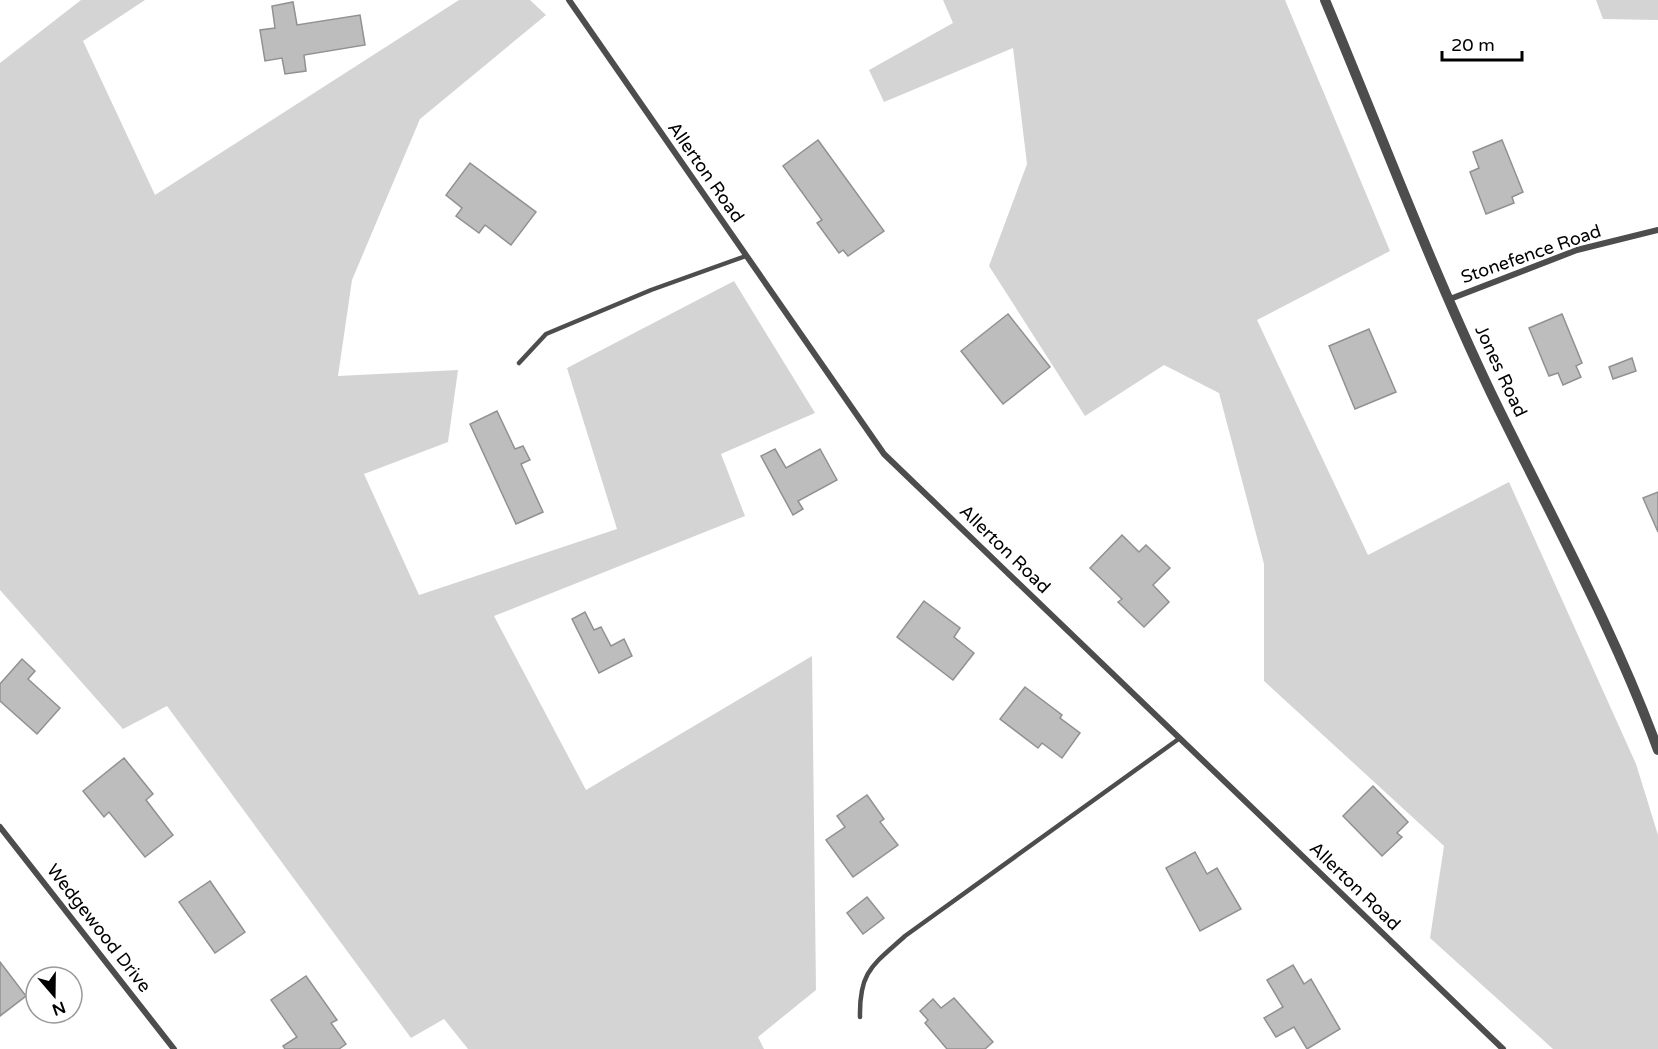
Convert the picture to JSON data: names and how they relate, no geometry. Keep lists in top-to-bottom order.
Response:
{
  "streets": {
    "street": [
      "Allerton Road",
      "Stonefence Road",
      "Jones Road",
      "Wedgewood Drive"
    ]
  },
  "crossings": [
    ["Stonefence Road", "Jones Road"]
  ],
  "scale_bar": "20 m",
  "north": "bottom"
}
